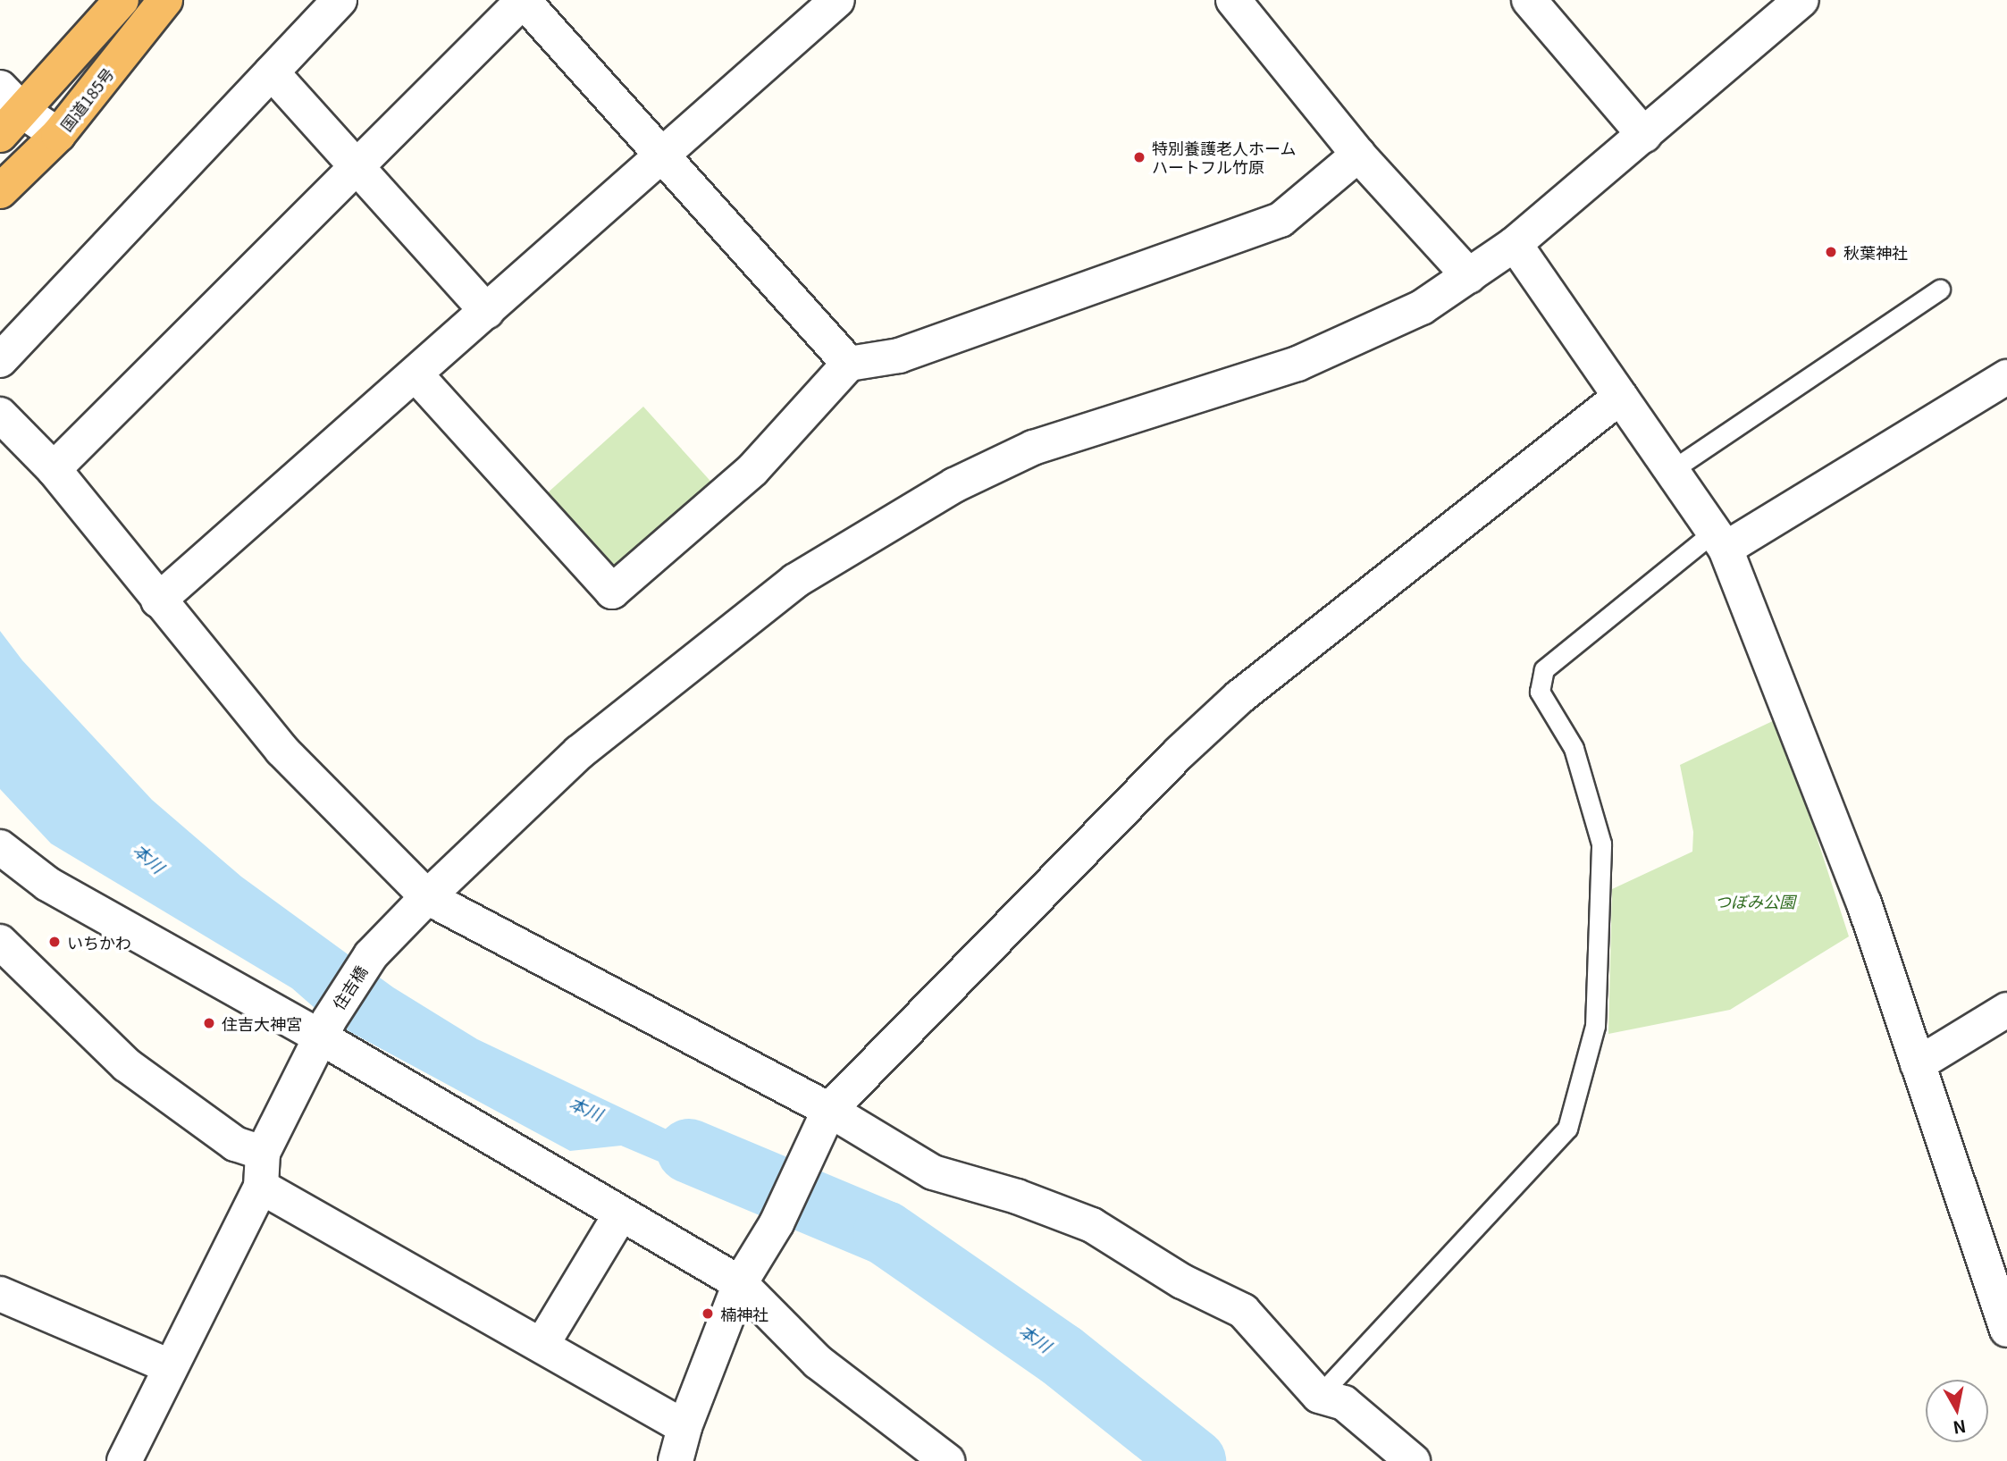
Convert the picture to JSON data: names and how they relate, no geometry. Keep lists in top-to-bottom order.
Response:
{
  "streets": {
    "highway": ["国道185号"],
    "street": ["住吉橋"]
  },
  "water": ["本川"],
  "parks": ["つぼみ公園"],
  "places": [
    "特別養護老人ホーム ハートフル竹原",
    "秋葉神社",
    "いちかわ",
    "住吉大神宮",
    "楠神社"
  ],
  "north": "bottom"
}
